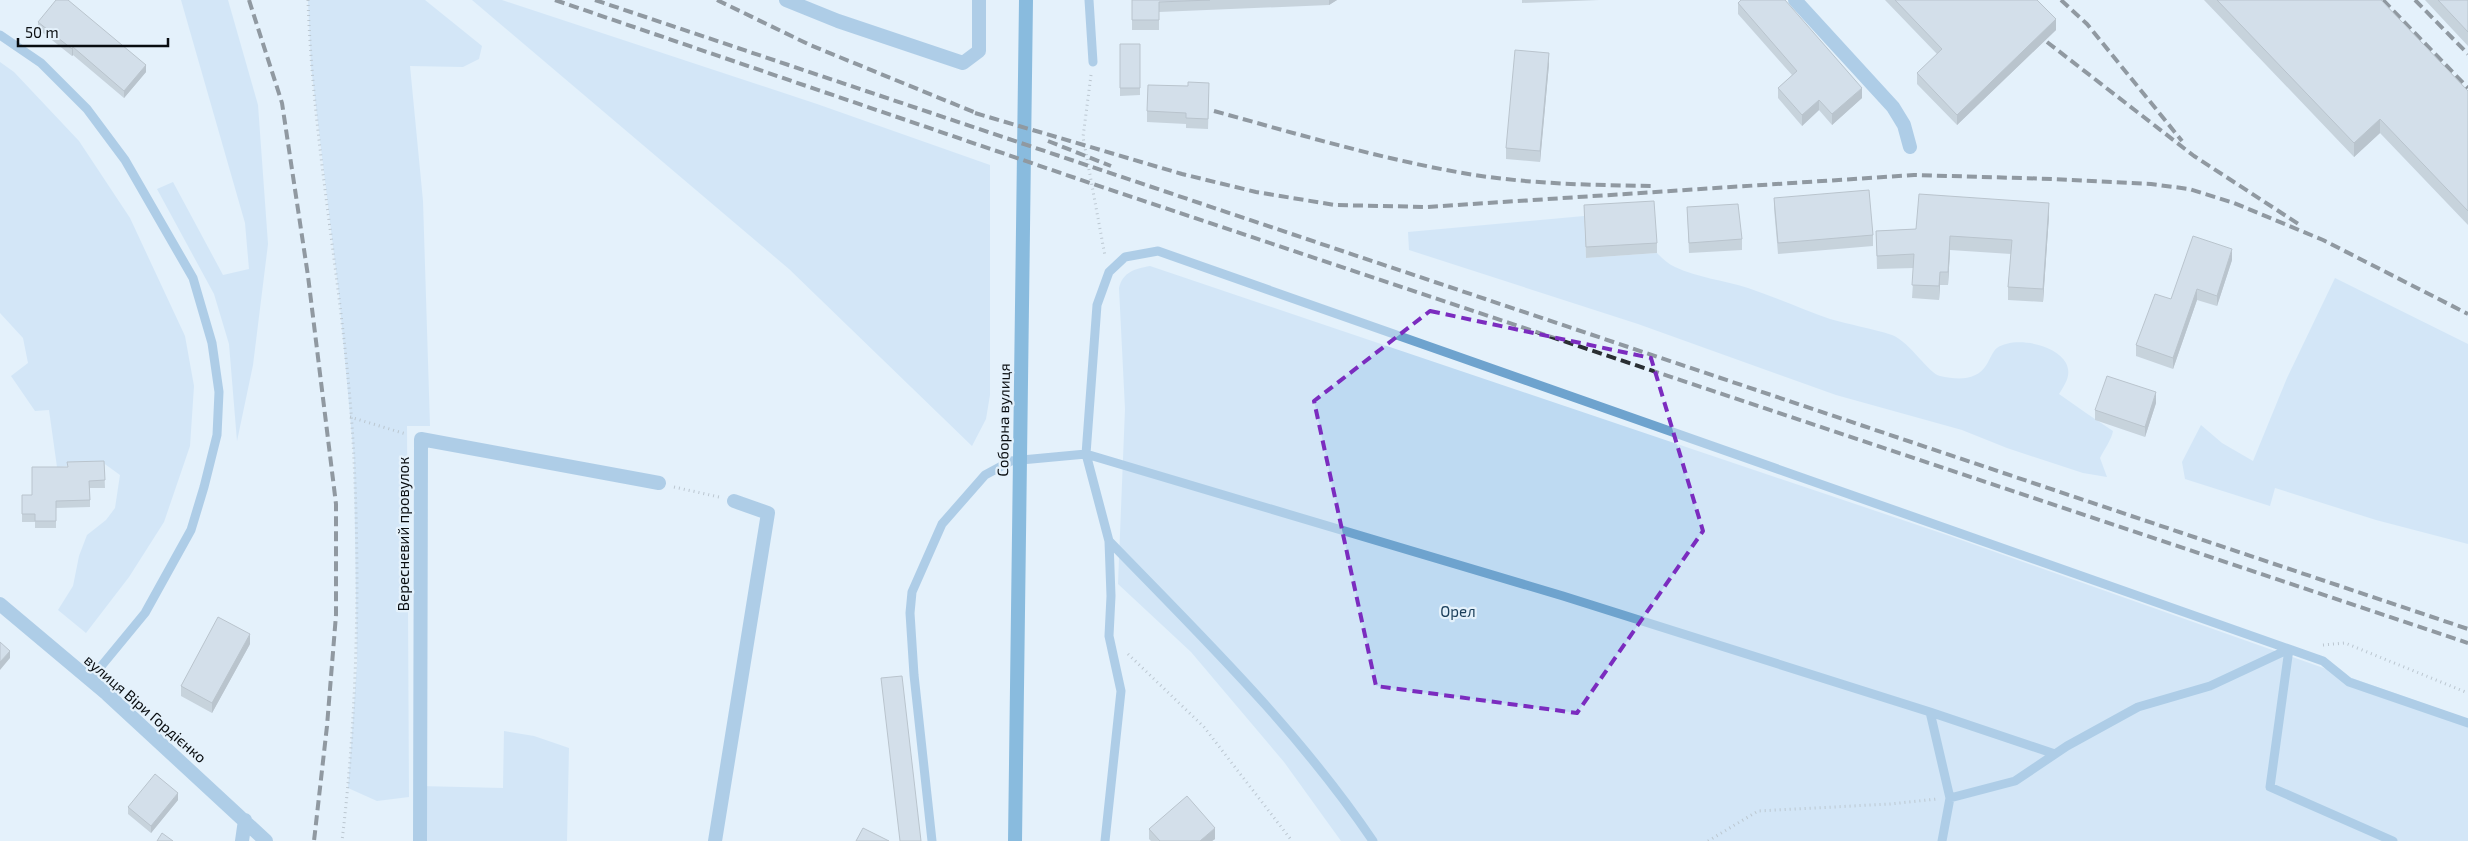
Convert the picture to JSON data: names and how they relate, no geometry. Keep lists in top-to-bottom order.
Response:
{
  "streets": {
    "main road": ["Соборна вулиця"],
    "street": ["Вересневий провулок", "вулиця Віри Гордієнко"]
  },
  "parks": ["Орел"],
  "scale_bar": "50 m"
}
